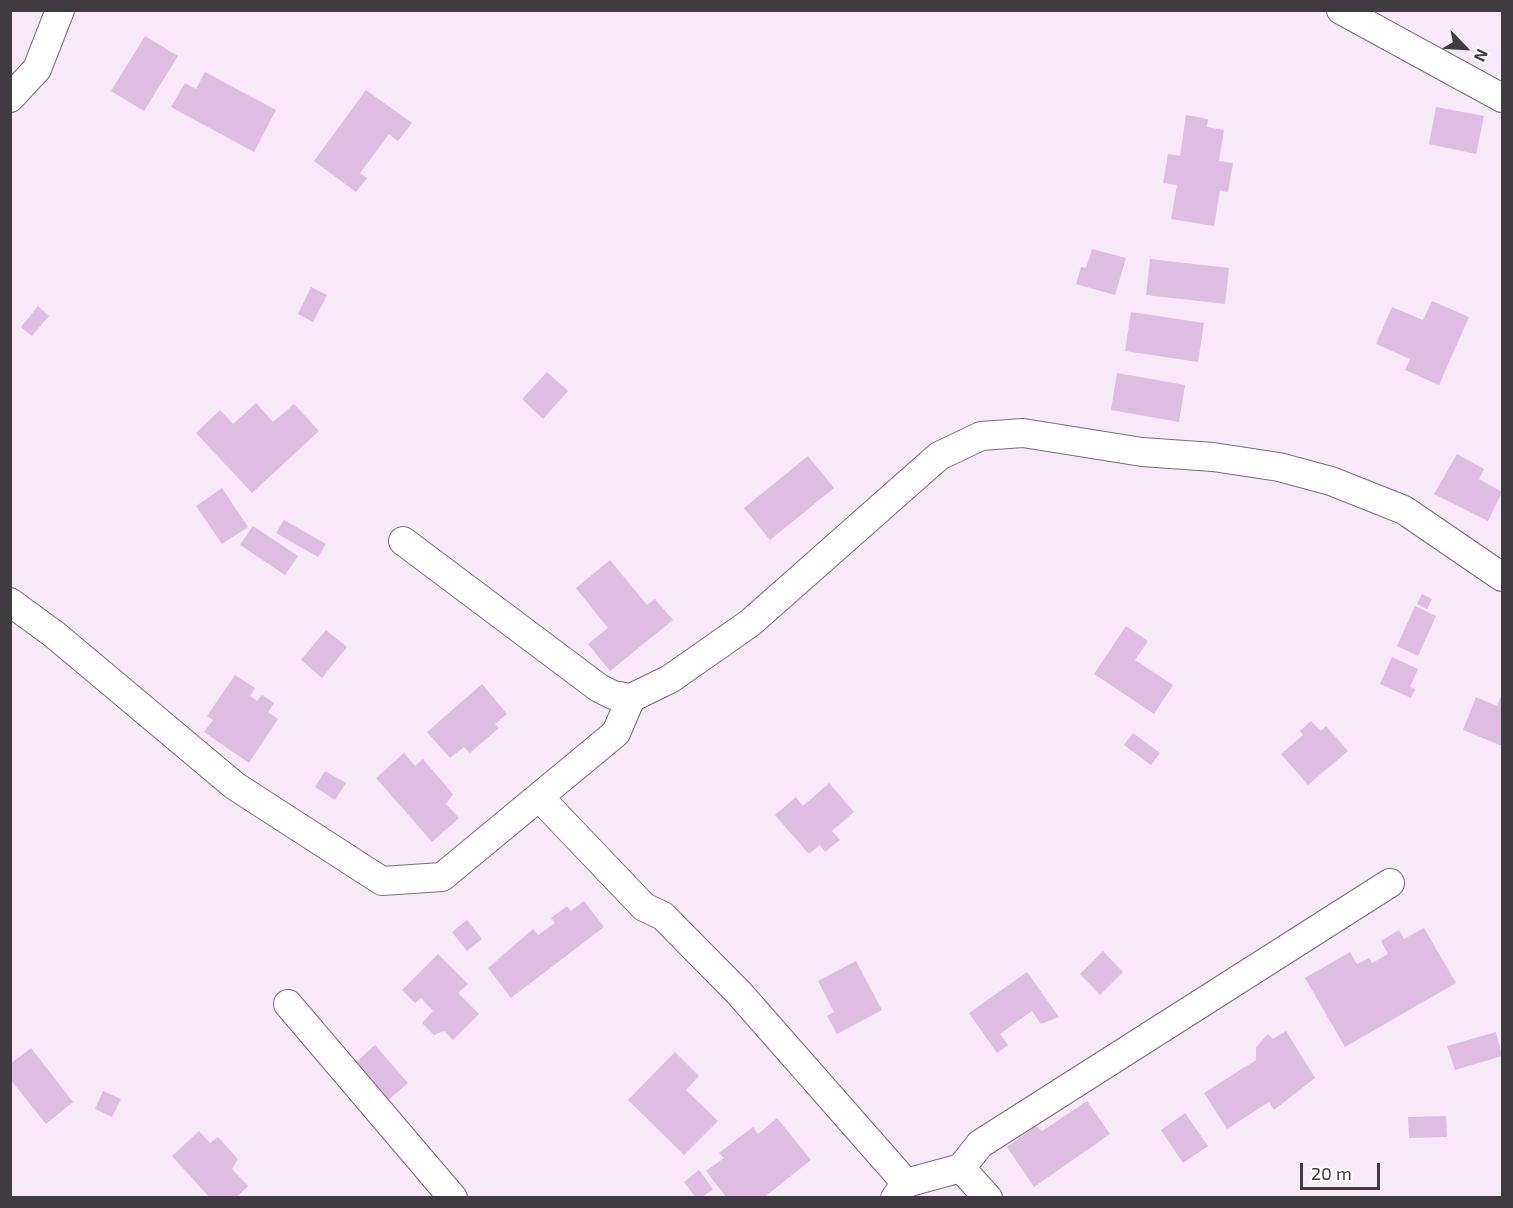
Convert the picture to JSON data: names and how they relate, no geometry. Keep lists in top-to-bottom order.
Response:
{
  "scale_bar": "20 m",
  "north": "bottom right"
}
